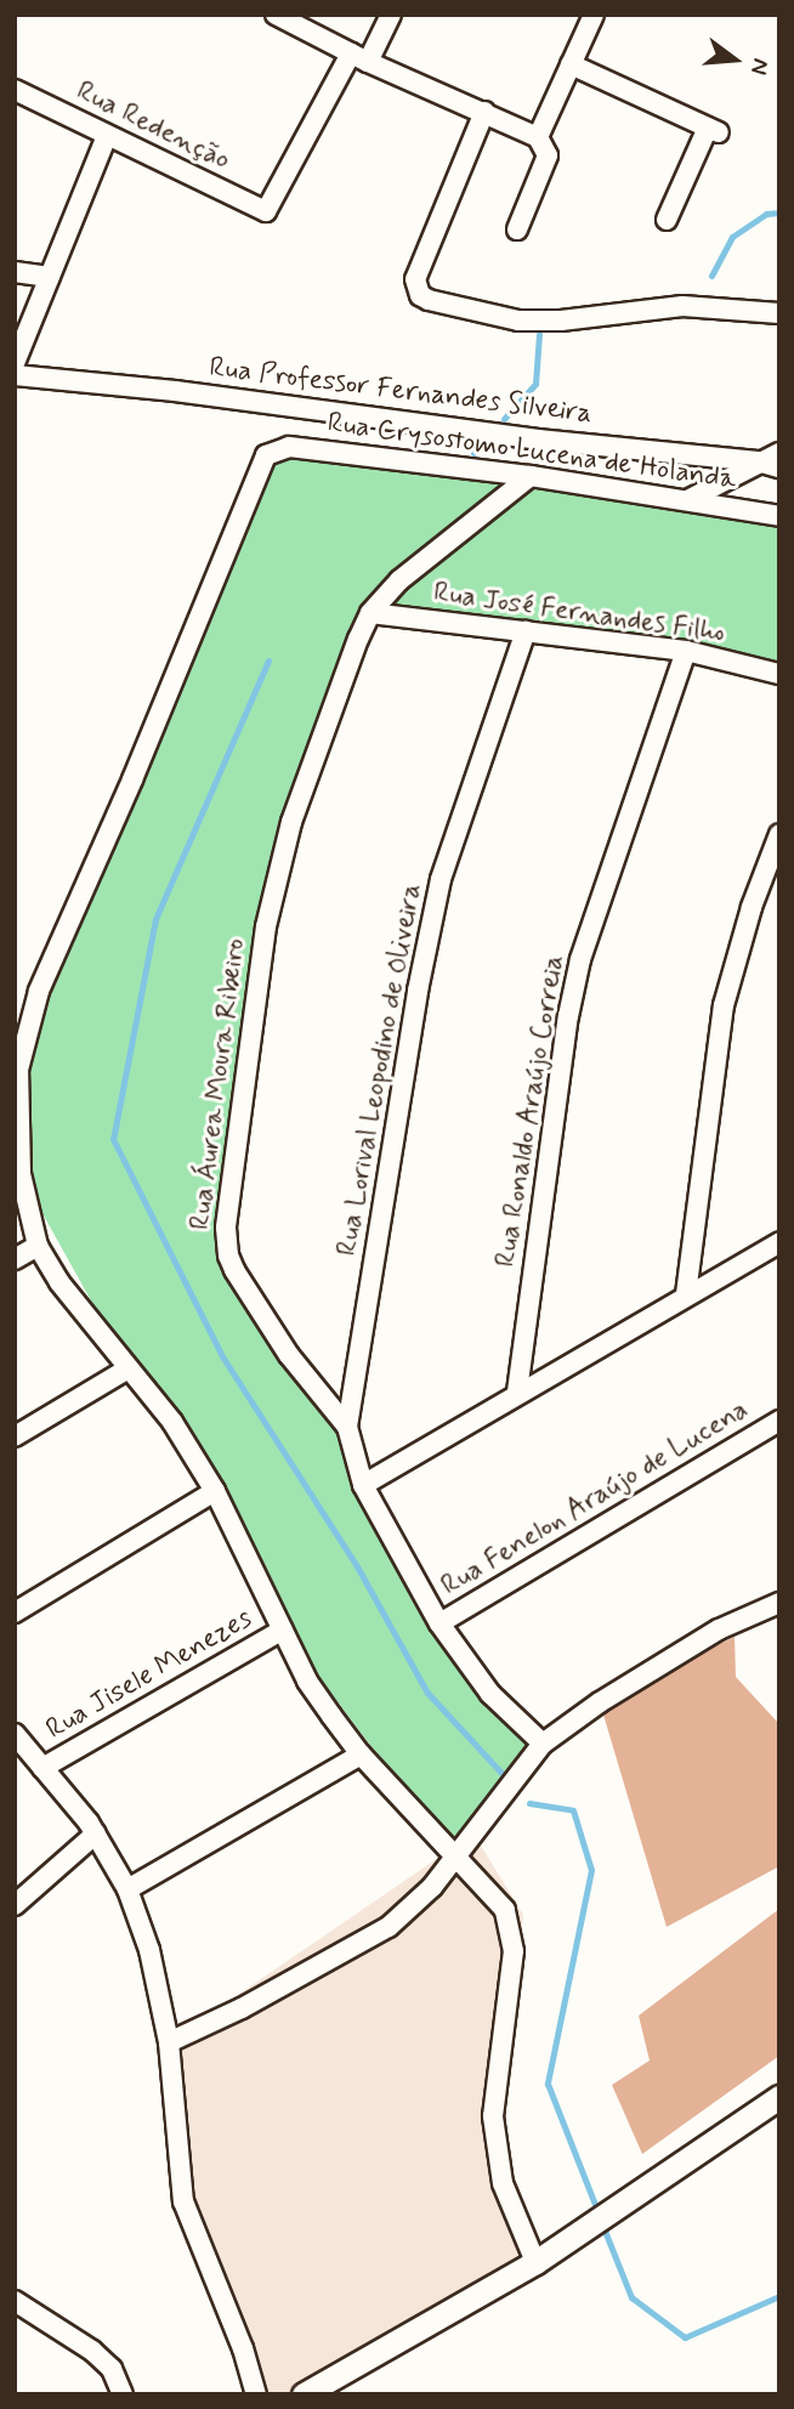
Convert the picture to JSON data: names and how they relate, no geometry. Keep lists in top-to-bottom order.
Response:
{
  "streets": {
    "street": [
      "Rua Redenção",
      "Rua Professor Fernandes Silveira",
      "Rua Crysostomo Lucena de Holanda",
      "Rua José Fernandes Filho",
      "Rua Lorival Leopodino de Oliveira",
      "Rua Áurea Moura Ribeiro",
      "Rua Ronaldo Araújo Correia",
      "Rua Fenelon Araújo de Lucena",
      "Rua Jisele Menezes"
    ]
  },
  "crossings": [
    ["Rua Crysostomo Lucena de Holanda", "Rua Áurea Moura Ribeiro"],
    ["Rua José Fernandes Filho", "Rua Lorival Leopodino de Oliveira"],
    ["Rua José Fernandes Filho", "Rua Áurea Moura Ribeiro"],
    ["Rua José Fernandes Filho", "Rua Ronaldo Araújo Correia"],
    ["Rua Lorival Leopodino de Oliveira", "Rua Áurea Moura Ribeiro"],
    ["Rua Áurea Moura Ribeiro", "Rua Fenelon Araújo de Lucena"]
  ],
  "north": "right"
}
